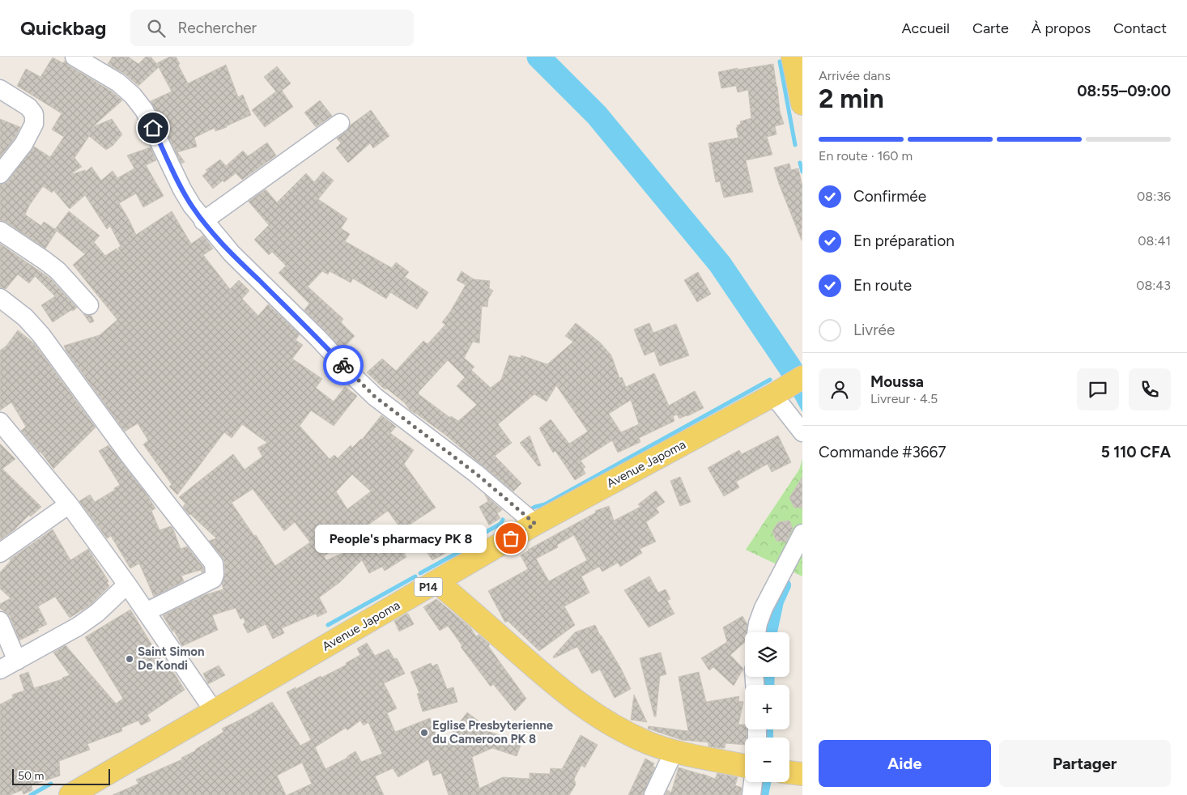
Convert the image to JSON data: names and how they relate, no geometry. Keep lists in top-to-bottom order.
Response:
{
  "streets": {
    "main road": ["Avenue Japoma", "P14"]
  },
  "places": ["People's pharmacy PK 8", "Saint Simon De Kondi", "Eglise Presbyterienne du Cameroon PK 8"],
  "scale_bar": "50 m",
  "page": {
    "header": "Quickbag",
    "search": "Rechercher",
    "nav": [
      "Accueil",
      "Carte",
      "À propos",
      "Contact"
    ],
    "heading": ["2 min", "Arrivée dans", "08:55–09:00"],
    "panel": [
      "Moussa",
      "Livreur · 4.5",
      "Commande #3667",
      "5 110 CFA"
    ],
    "bar": "En route · 160 m",
    "list": [
      ["Confirmée", "08:36"],
      ["En préparation", "08:41"],
      ["En route", "08:43"],
      "Livrée"
    ],
    "bubble": "People's pharmacy PK 8",
    "map_buttons": ["+", "−"],
    "buttons": ["Aide", "Partager"],
    "scale": "50 m"
  }
}
